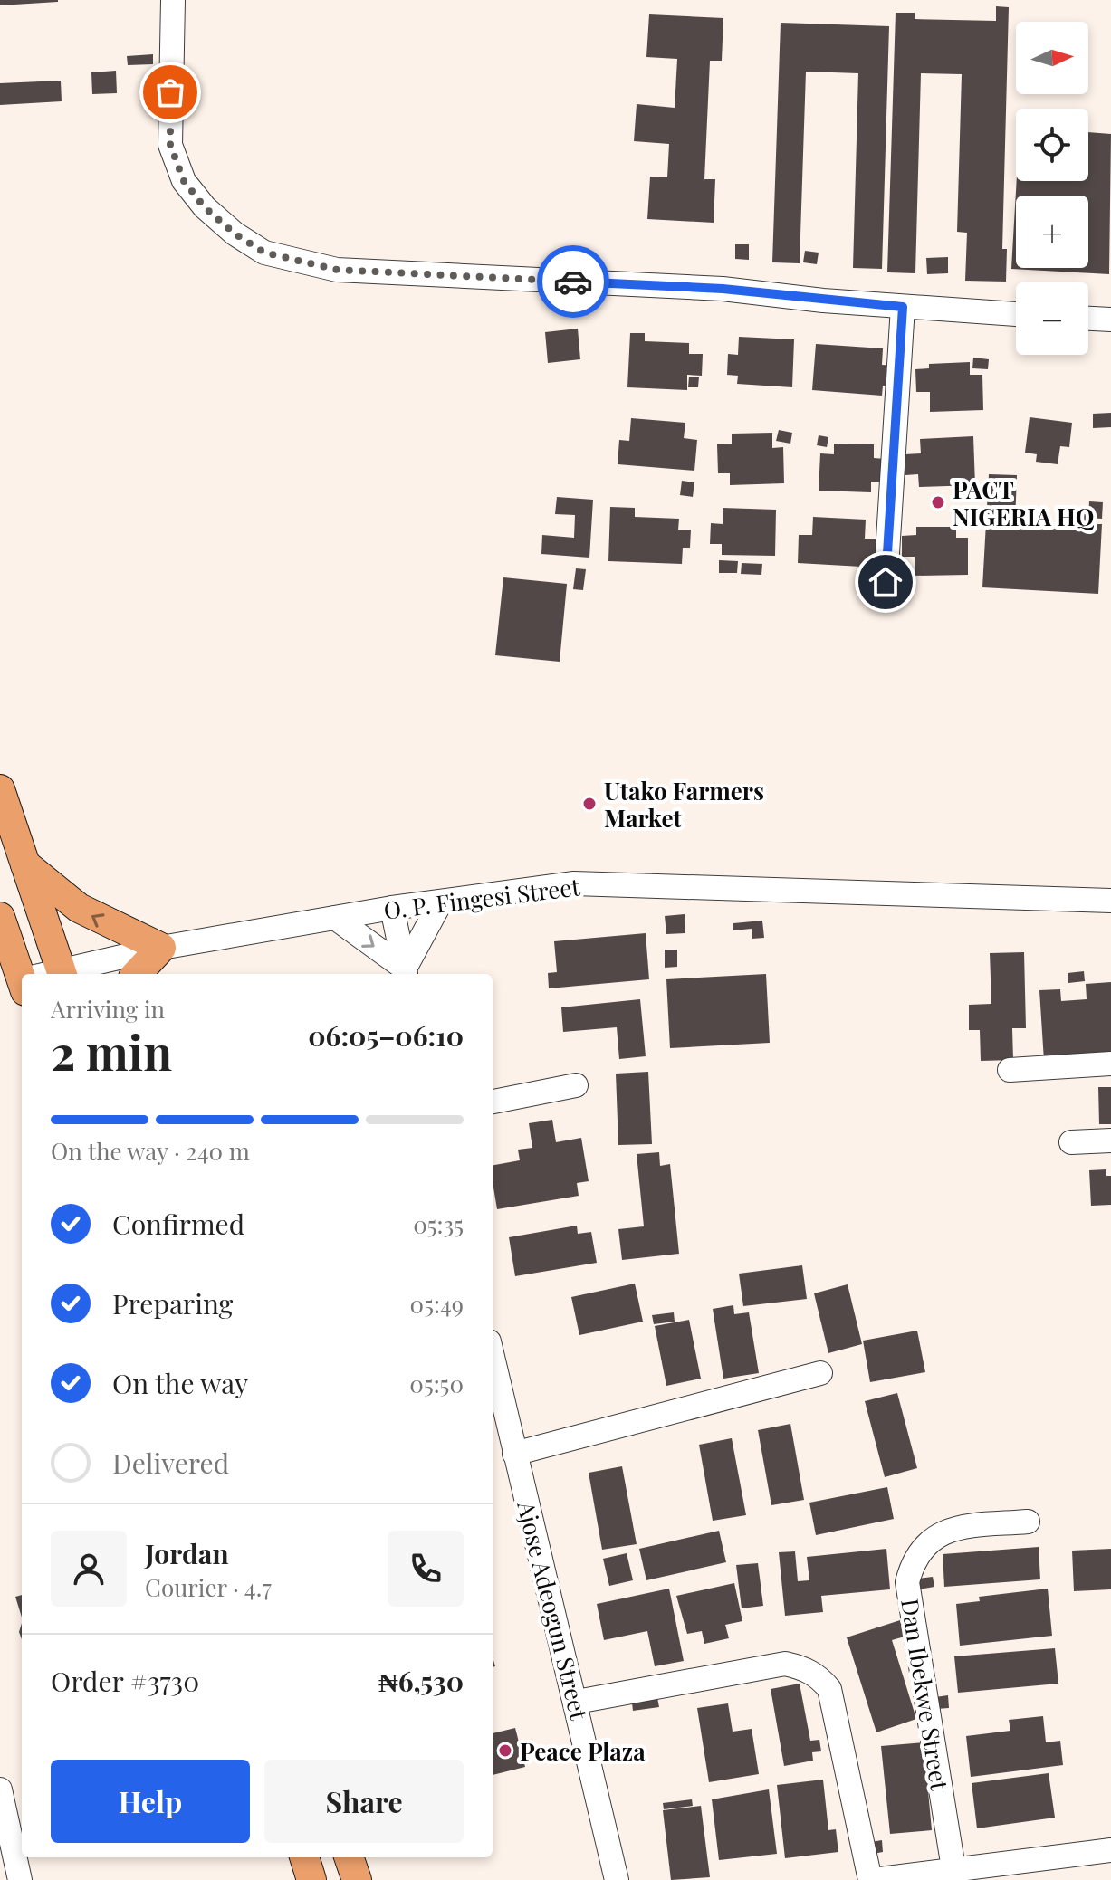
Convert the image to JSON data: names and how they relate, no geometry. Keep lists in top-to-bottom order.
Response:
{
  "streets": {
    "street": ["O. P. Fingesi Street", "Ajose Adeogun Street", "Dan Ibekwe Street"]
  },
  "places": ["PACT NIGERIA HQ", "Utako Farmers Market", "Peace Plaza"],
  "north": "right",
  "page": {
    "map_buttons": ["+", "−"],
    "heading": ["2 min", "Arriving in", "06:05–06:10"],
    "panel": [
      "Jordan",
      "Courier · 4.7",
      "Order #3730",
      "₦6,530"
    ],
    "bar": "On the way · 240 m",
    "list": [
      ["Confirmed", "05:35"],
      ["Preparing", "05:49"],
      ["On the way", "05:50"],
      "Delivered"
    ],
    "buttons": ["Help", "Share"]
  }
}
